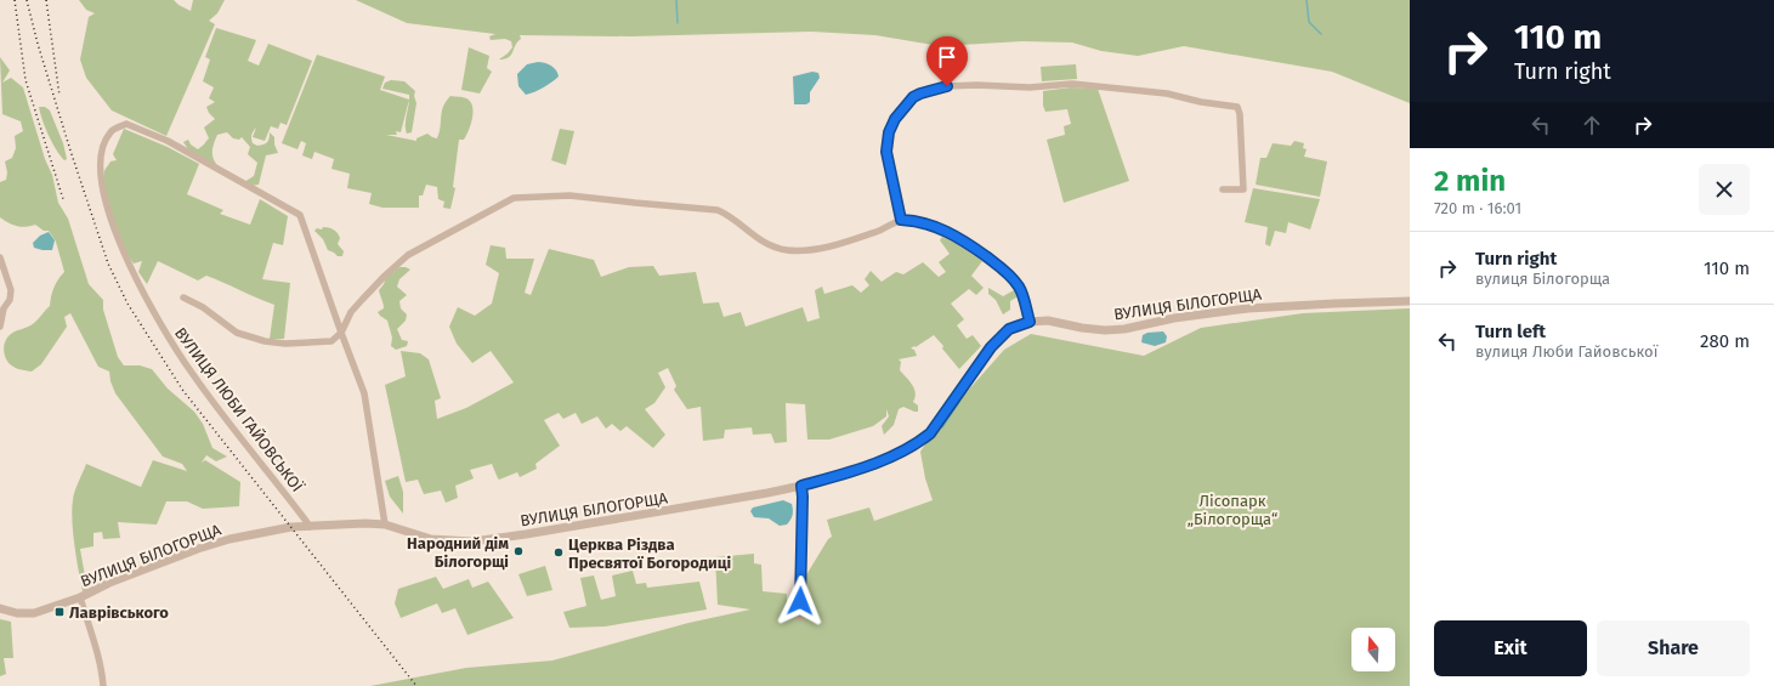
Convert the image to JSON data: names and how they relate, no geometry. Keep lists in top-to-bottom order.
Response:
{
  "streets": {
    "street": ["ВУЛИЦЯ БІЛОГОРЩА", "ВУЛИЦЯ ЛЮБИ ГАЙОВСЬКОЇ"]
  },
  "crossings": [
    ["ВУЛИЦЯ БІЛОГОРЩА", "ВУЛИЦЯ ЛЮБИ ГАЙОВСЬКОЇ"]
  ],
  "parks": ["Лісопарк „Білогорща“"],
  "places": {
    "other": ["Народний дім Білогорщі", "Церква Різдва Пресвятої Богородиці"],
    "transit": ["Лаврівського"]
  },
  "north": "top",
  "page": {
    "turn": ["110 m", "Turn right"],
    "heading": ["2 min", "720 m · 16:01"],
    "list": [
      {
        "name": "Turn right",
        "note": "вулиця Білогорща",
        "value": "110 m"
      },
      {
        "name": "Turn left",
        "note": "вулиця Люби Гайовської",
        "value": "280 m"
      }
    ],
    "buttons": ["Exit", "Share"]
  }
}
